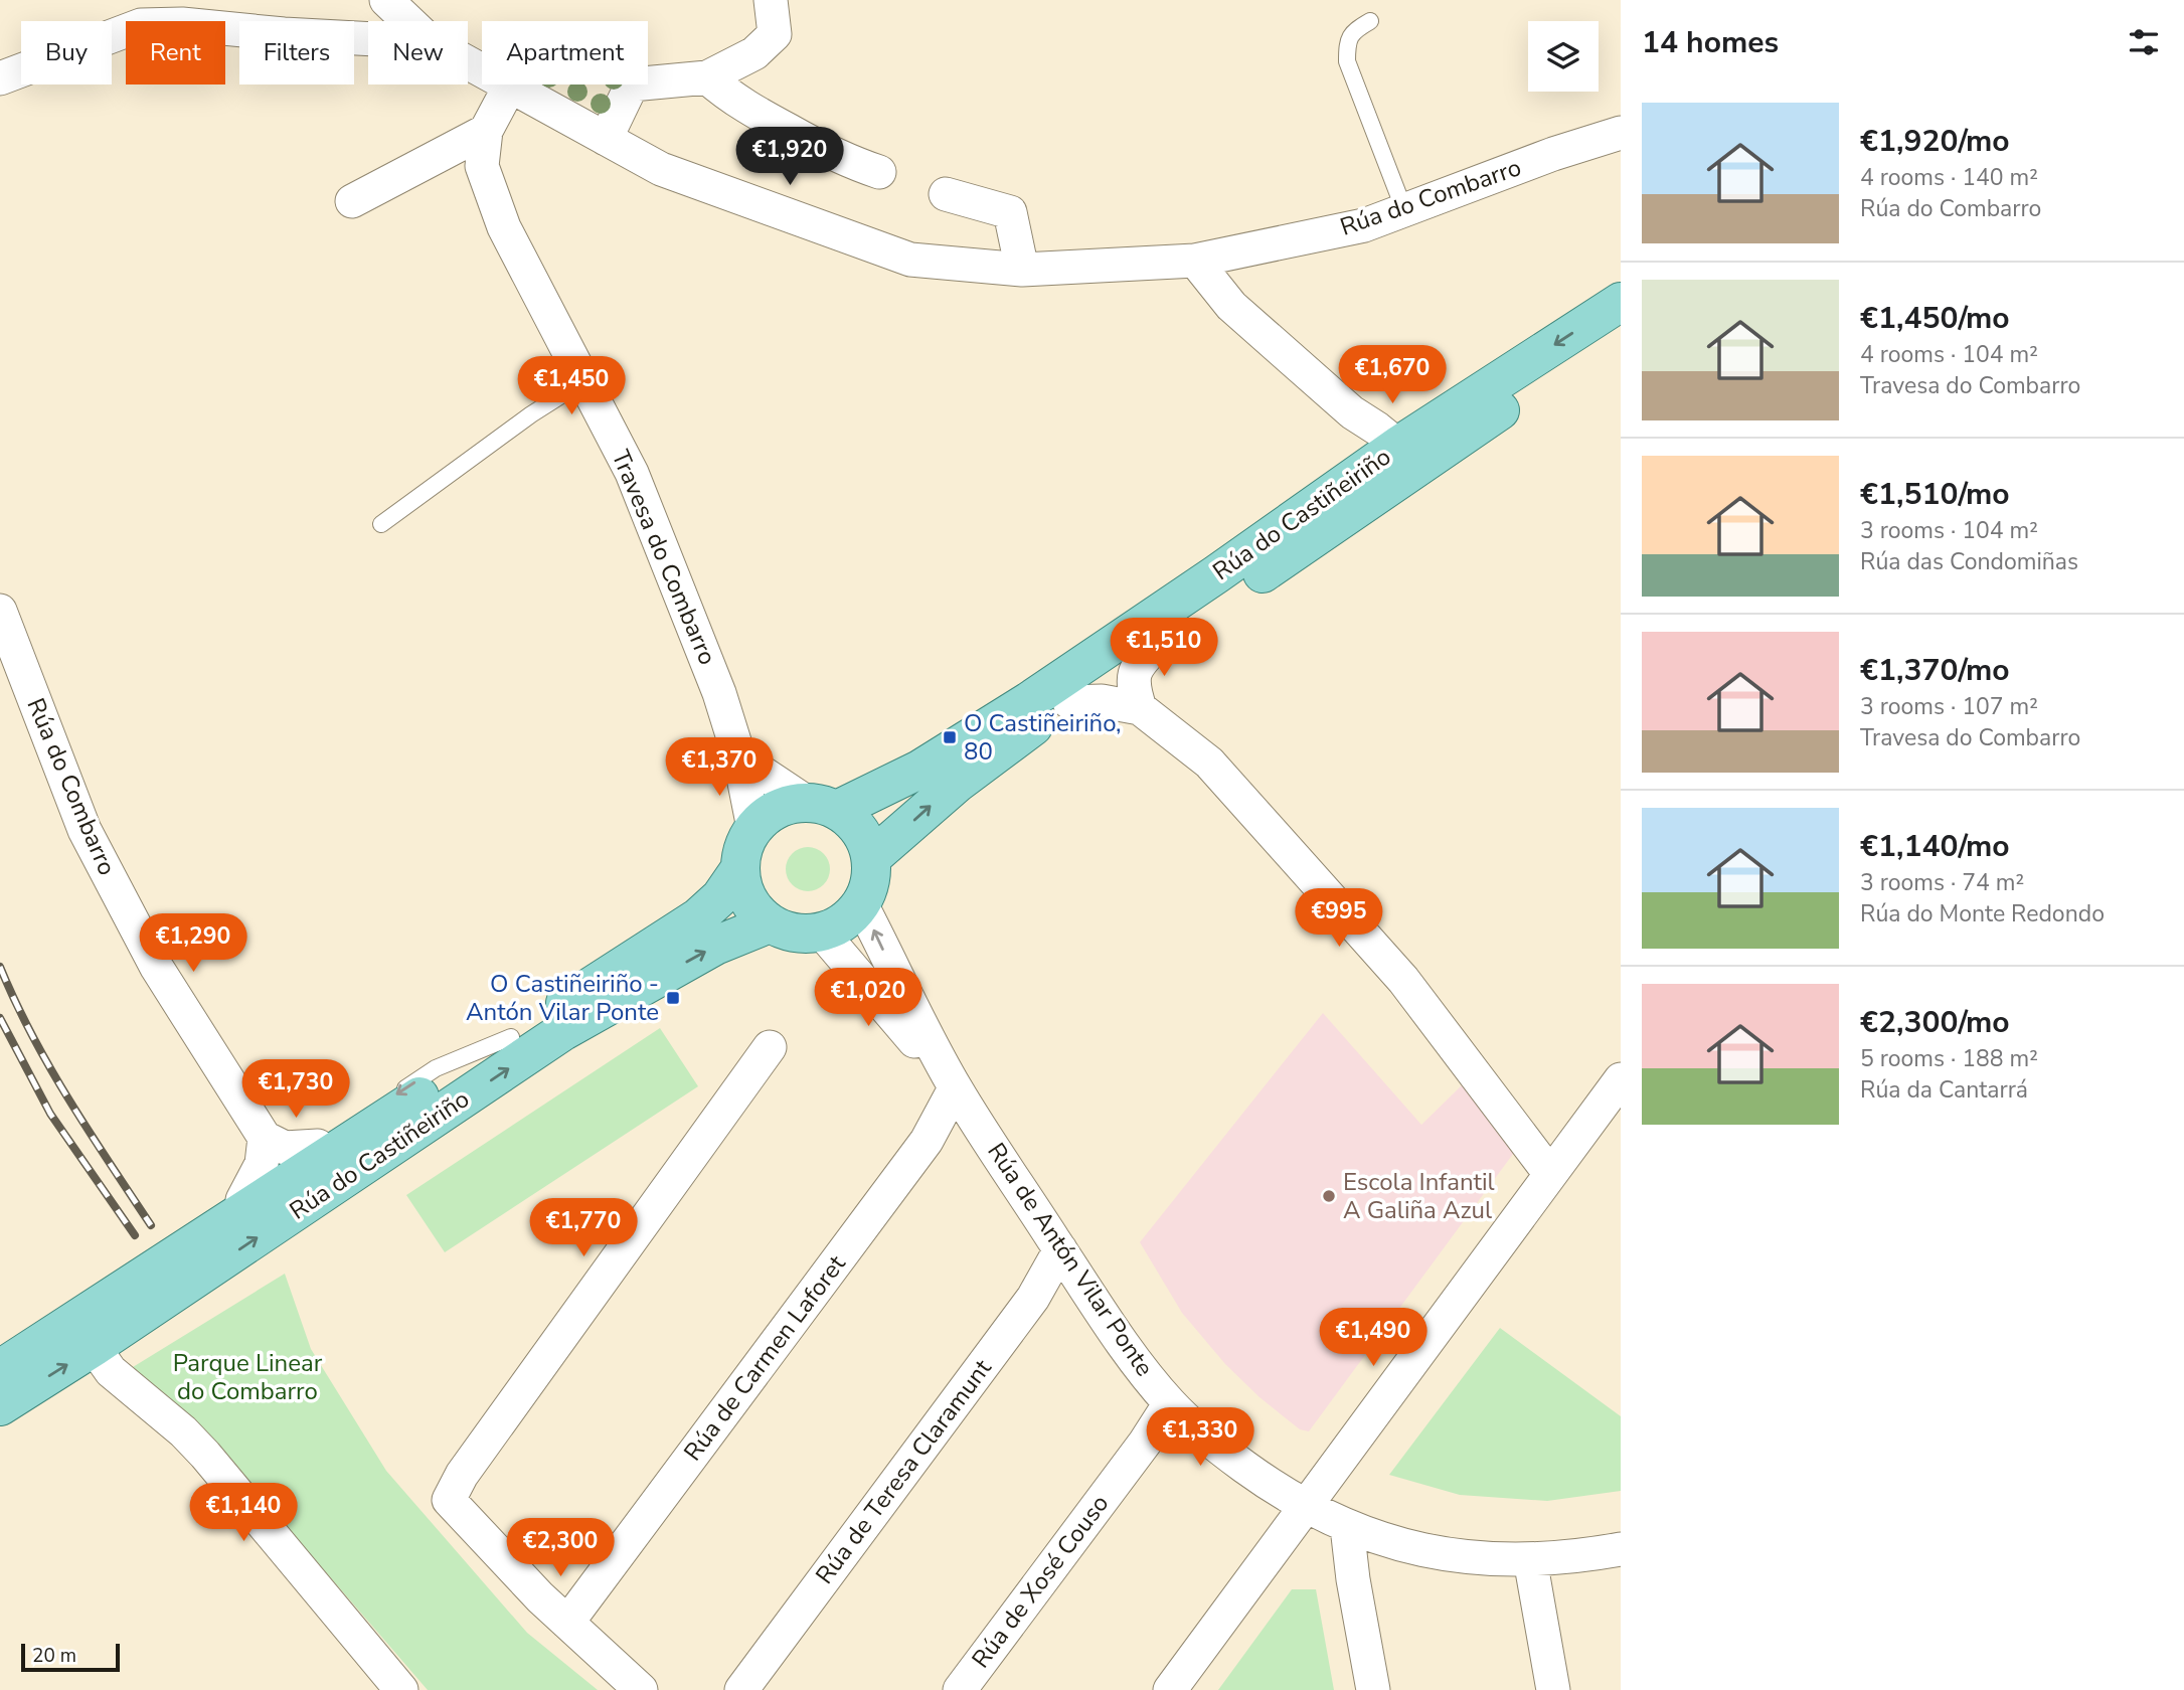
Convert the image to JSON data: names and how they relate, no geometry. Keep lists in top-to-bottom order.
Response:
{
  "streets": {
    "main road": ["Rúa do Castiñeiriño"],
    "street": [
      "Rúa do Combarro",
      "Travesa do Combarro",
      "Rúa de Antón Vilar Ponte",
      "Rúa de Carmen Laforet",
      "Rúa de Teresa Claramunt",
      "Rúa de Xosé Couso"
    ]
  },
  "crossings": [
    ["Rúa do Combarro", "Travesa do Combarro"],
    ["Rúa do Castiñeiriño", "Travesa do Combarro"],
    ["Rúa do Castiñeiriño", "Rúa de Antón Vilar Ponte"],
    ["Travesa do Combarro", "Rúa de Antón Vilar Ponte"],
    ["Rúa de Antón Vilar Ponte", "Rúa de Carmen Laforet"],
    ["Rúa de Antón Vilar Ponte", "Rúa de Teresa Claramunt"],
    ["Rúa de Antón Vilar Ponte", "Rúa de Xosé Couso"]
  ],
  "parks": ["Parque Linear do Combarro"],
  "places": {
    "transit": ["O Castiñeiriño, 80", "O Castiñeiriño - Antón Vilar Ponte"],
    "other": ["Escola Infantil A Galiña Azul"]
  },
  "scale_bar": "20 m",
  "page": {
    "heading": "14 homes",
    "chip": [
      "Buy",
      "Rent",
      "Filters",
      "New",
      "Apartment"
    ],
    "list": [
      {
        "name": "€1,920/mo",
        "note": "4 rooms · 140 m² · Rúa do Combarro"
      },
      {
        "name": "€1,450/mo",
        "note": "4 rooms · 104 m² · Travesa do Combarro"
      },
      {
        "name": "€1,510/mo",
        "note": "3 rooms · 104 m² · Rúa das Condomiñas"
      },
      {
        "name": "€1,370/mo",
        "note": "3 rooms · 107 m² · Travesa do Combarro"
      },
      {
        "name": "€1,140/mo",
        "note": "3 rooms · 74 m² · Rúa do Monte Redondo"
      },
      {
        "name": "€2,300/mo",
        "note": "5 rooms · 188 m² · Rúa da Cantarrá"
      }
    ],
    "price": [
      "€1,920",
      "€1,670",
      "€1,450",
      "€1,510",
      "€1,370",
      "€995",
      "€1,290",
      "€1,020",
      "€1,730",
      "€1,770",
      "€1,490",
      "€1,330",
      "€1,140",
      "€2,300"
    ],
    "scale": "20 m"
  }
}
